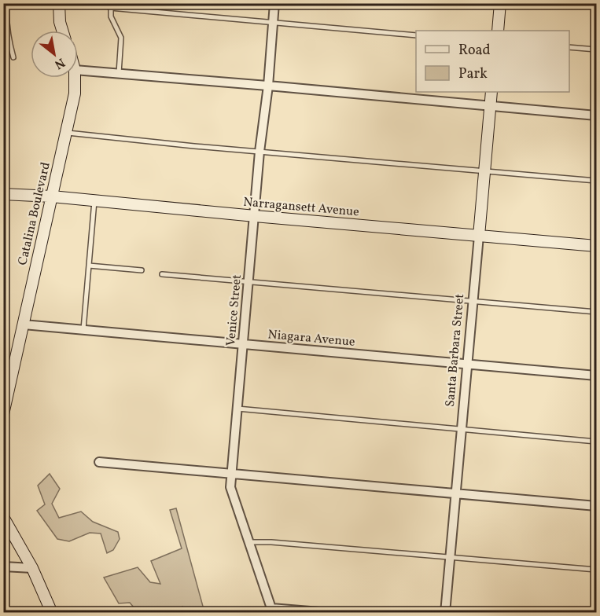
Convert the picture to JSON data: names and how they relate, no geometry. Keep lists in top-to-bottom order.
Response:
{
  "streets": {
    "street": [
      "Narragansett Avenue",
      "Catalina Boulevard",
      "Venice Street",
      "Niagara Avenue",
      "Santa Barbara Street"
    ]
  },
  "crossings": [
    ["Narragansett Avenue", "Catalina Boulevard"],
    ["Narragansett Avenue", "Venice Street"],
    ["Narragansett Avenue", "Santa Barbara Street"],
    ["Catalina Boulevard", "Niagara Avenue"],
    ["Venice Street", "Niagara Avenue"],
    ["Niagara Avenue", "Santa Barbara Street"]
  ],
  "legend": ["Road", "Park"],
  "north": "bottom right"
}
